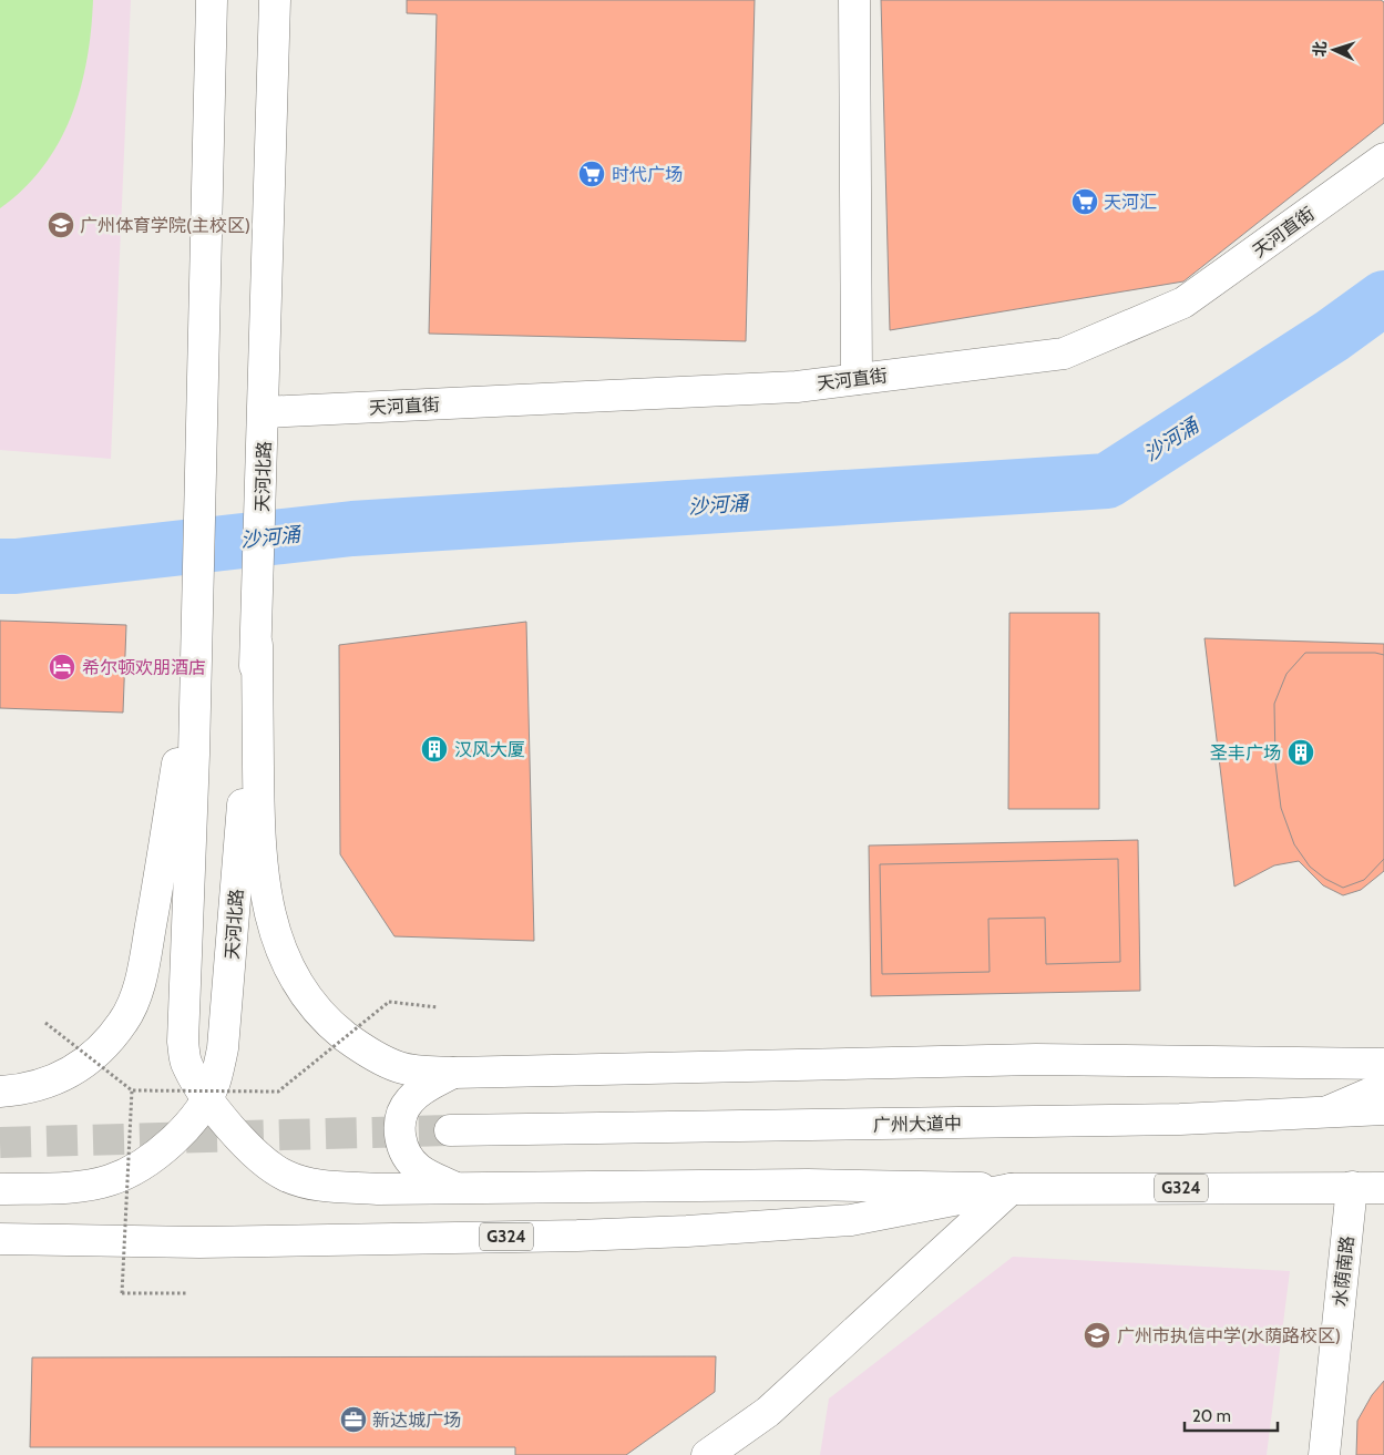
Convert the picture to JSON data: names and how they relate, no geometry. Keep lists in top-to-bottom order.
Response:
{
  "streets": {
    "main road": [
      "天河直街",
      "天河北路",
      "广州大道中",
      "G324",
      "水荫南路"
    ]
  },
  "crossings": [
    ["天河直街", "天河北路"],
    ["G324", "水荫南路"]
  ],
  "water": ["沙河涌"],
  "places": {
    "supermarket": ["时代广场", "天河汇"],
    "school or university": ["广州体育学院(主校区)", "广州市执信中学(水荫路校区)"],
    "hotel": ["希尔顿欢朋酒店"],
    "building": ["汉风大厦", "圣丰广场"],
    "office": ["新达城广场"]
  },
  "scale_bar": "20 m",
  "north": "left"
}
